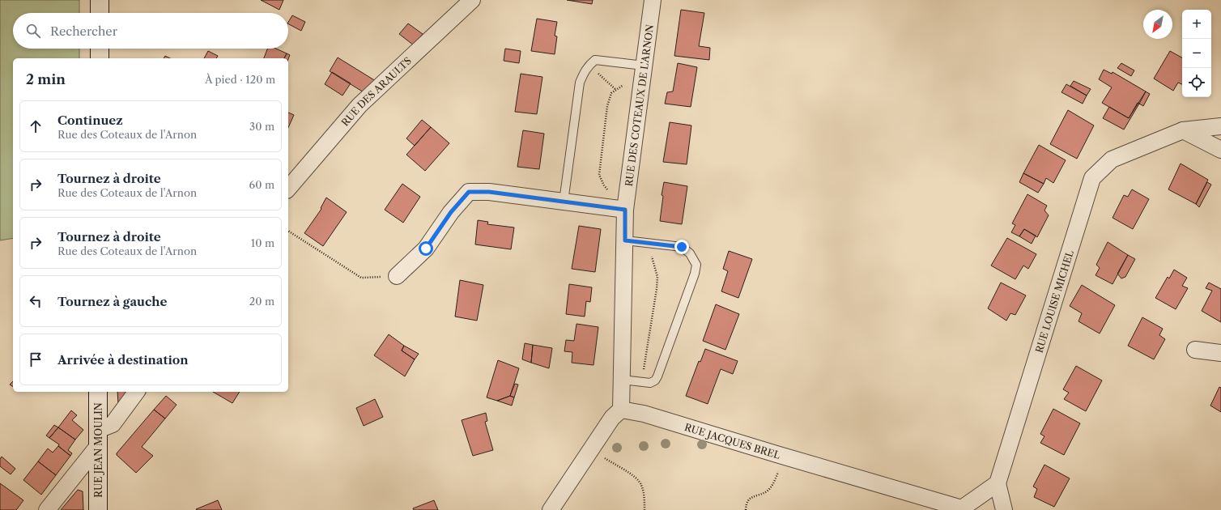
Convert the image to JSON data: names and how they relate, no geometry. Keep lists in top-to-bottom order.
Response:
{
  "streets": {
    "main road": ["RUE JEAN MOULIN"],
    "street": [
      "RUE DES ARAULTS",
      "RUE DES COTEAUX DE L'ARNON",
      "RUE LOUISE MICHEL",
      "RUE JACQUES BREL"
    ]
  },
  "crossings": [
    ["RUE DES COTEAUX DE L'ARNON", "RUE JACQUES BREL"]
  ],
  "north": "bottom left",
  "page": {
    "map_buttons": ["+", "−"],
    "search": "Rechercher",
    "heading": ["2 min", "À pied · 120 m"],
    "list": [
      ["Continuez", "Rue des Coteaux de l'Arnon", "30 m"],
      ["Tournez à droite", "Rue des Coteaux de l'Arnon", "60 m"],
      ["Tournez à droite", "Rue des Coteaux de l'Arnon", "10 m"],
      ["Tournez à gauche", "20 m"],
      "Arrivée à destination"
    ]
  }
}
